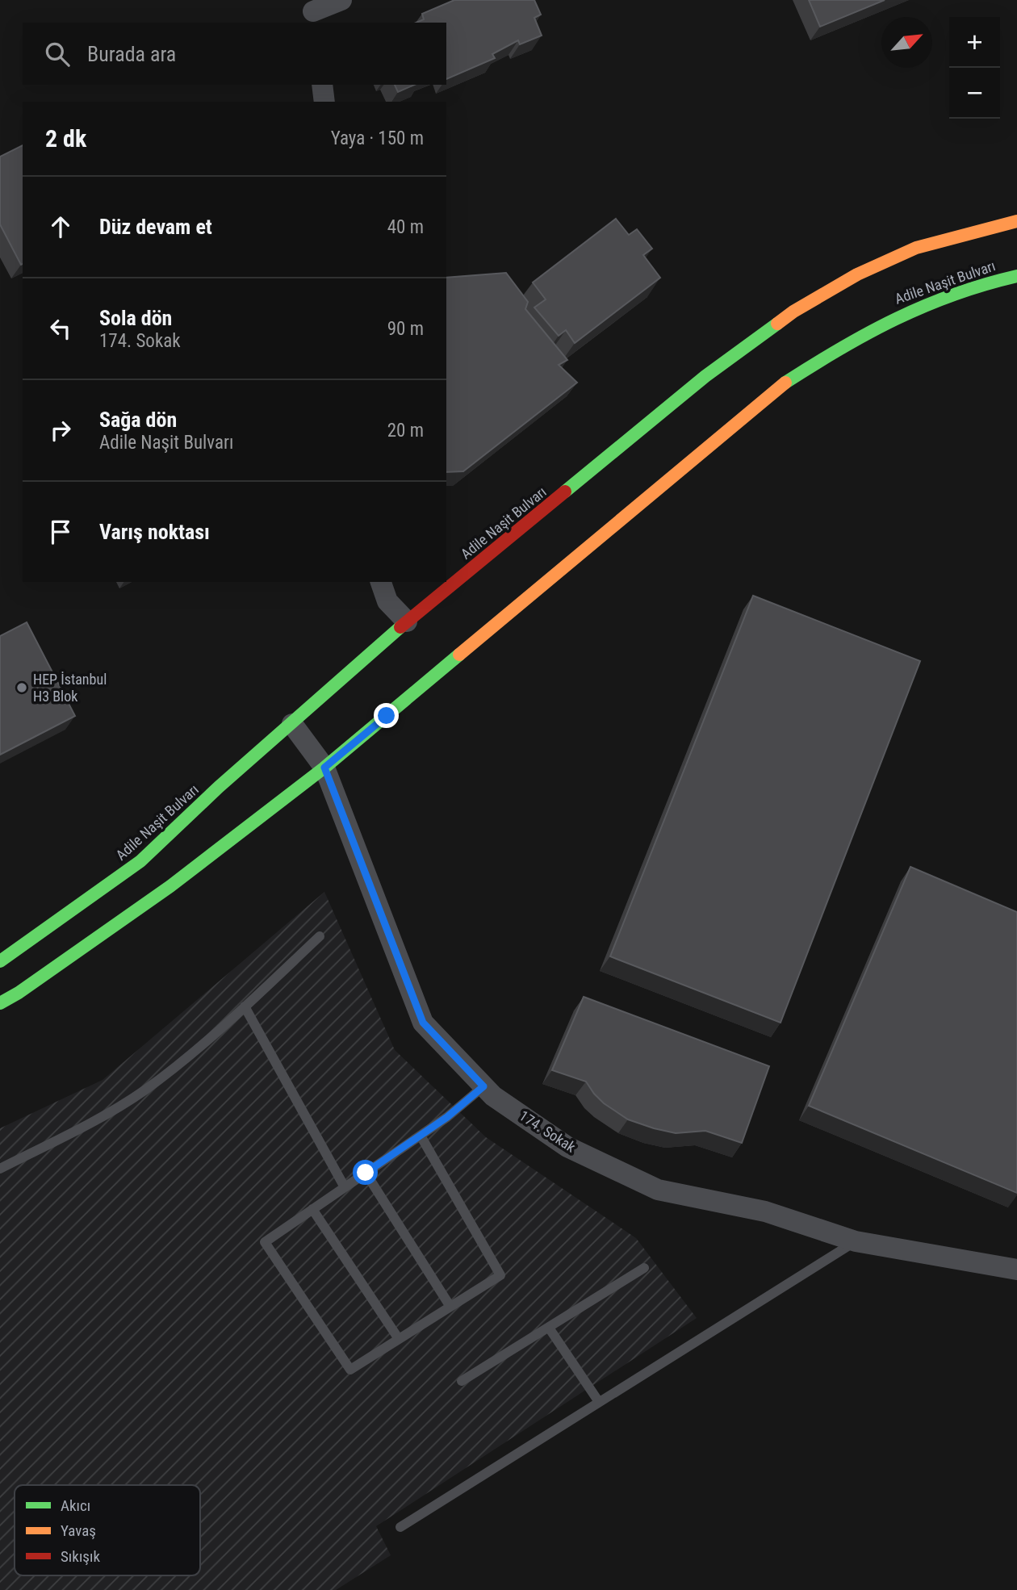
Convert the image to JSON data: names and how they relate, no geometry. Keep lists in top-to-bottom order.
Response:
{
  "streets": {
    "main road": ["Adile Naşit Bulvarı"],
    "street": ["174. Sokak"]
  },
  "crossings": [
    ["Adile Naşit Bulvarı", "174. Sokak"]
  ],
  "places": ["HEP İstanbul H3 Blok"],
  "legend": ["Akıcı", "Yavaş", "Sıkışık"],
  "north": "top right",
  "page": {
    "map_buttons": ["+", "−"],
    "search": "Burada ara",
    "heading": ["2 dk", "Yaya · 150 m"],
    "list": [
      ["Düz devam et", "40 m"],
      ["Sola dön", "174. Sokak", "90 m"],
      ["Sağa dön", "Adile Naşit Bulvarı", "20 m"],
      "Varış noktası"
    ]
  }
}
